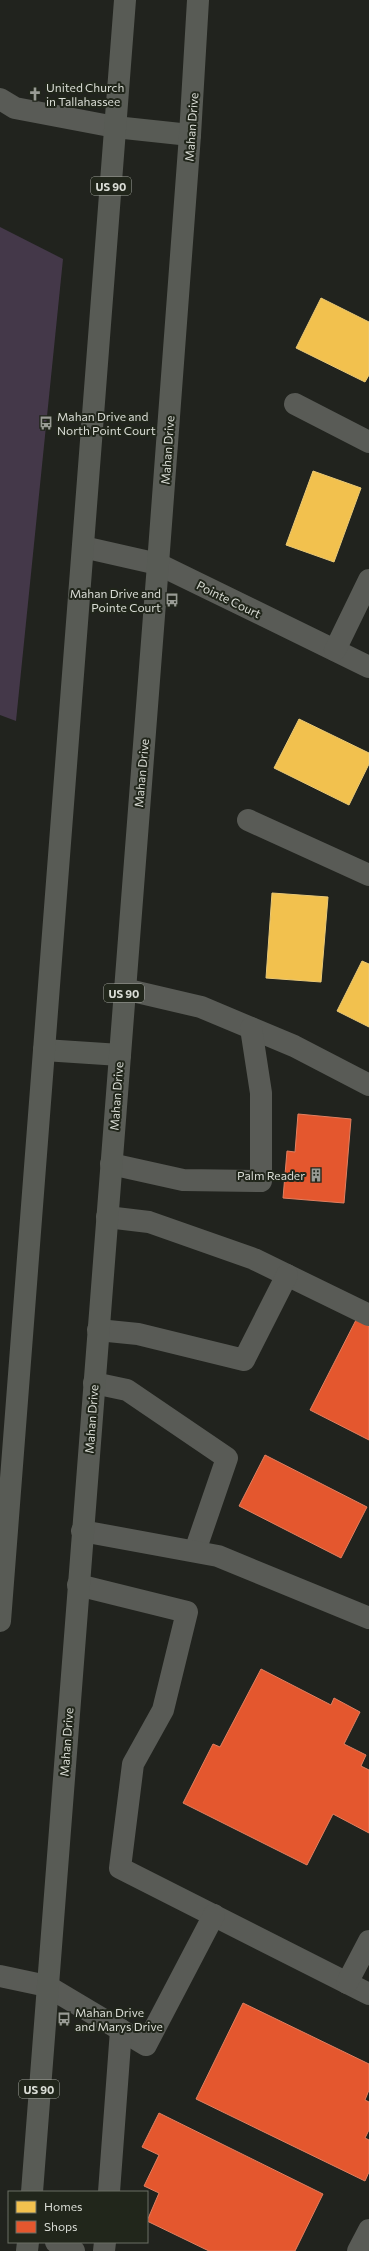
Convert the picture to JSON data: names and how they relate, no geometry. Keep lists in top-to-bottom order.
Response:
{
  "streets": {
    "main road": ["Mahan Drive", "US 90"],
    "street": ["Pointe Court"]
  },
  "crossings": [
    ["Mahan Drive", "Pointe Court"],
    ["US 90", "Pointe Court"]
  ],
  "places": {
    "church": ["United Church in Tallahassee"],
    "bus stop": ["Mahan Drive and North Point Court", "Mahan Drive and Pointe Court", "Mahan Drive and Marys Drive"],
    "building": ["Palm Reader"]
  },
  "legend": ["Homes", "Shops"]
}
